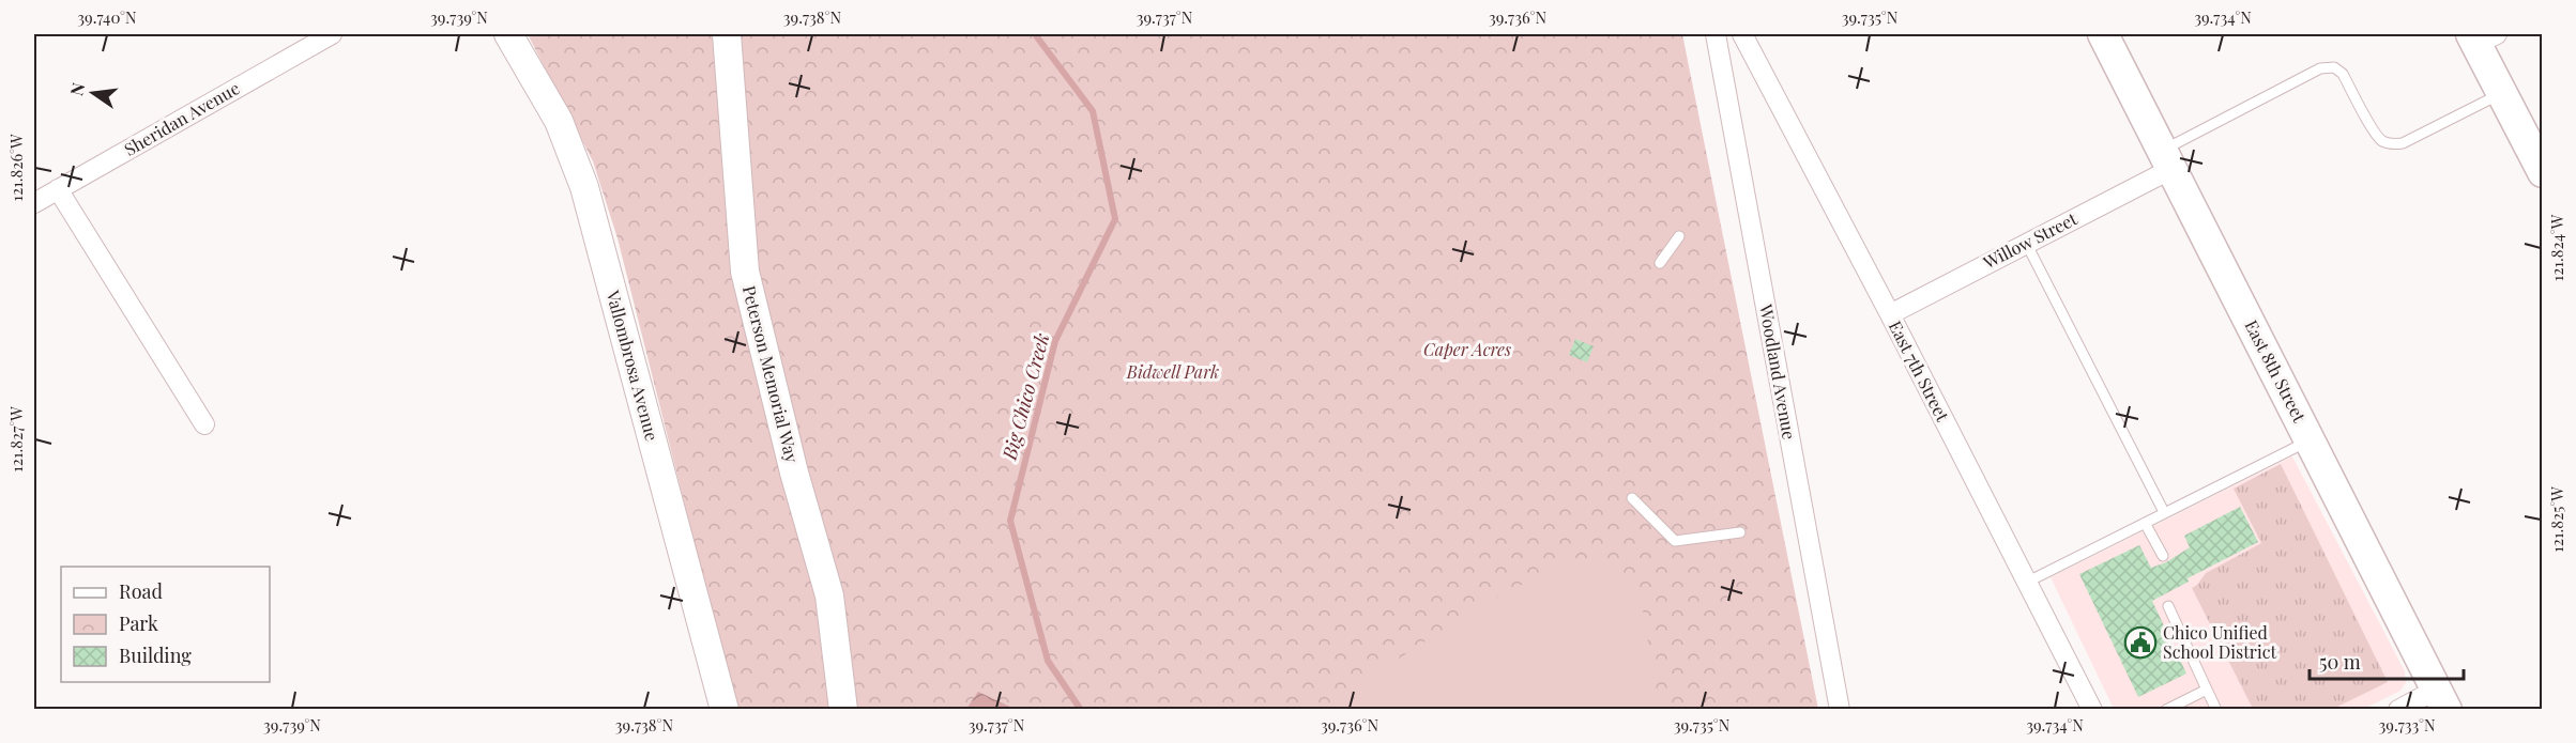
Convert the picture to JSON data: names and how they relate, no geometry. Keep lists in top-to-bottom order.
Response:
{
  "streets": {
    "main road": ["East 8th Street"],
    "street": [
      "Sheridan Avenue",
      "Willow Street",
      "Vallombrosa Avenue",
      "East 7th Street",
      "Woodland Avenue",
      "Peterson Memorial Way"
    ]
  },
  "crossings": [
    ["Willow Street", "East 7th Street"],
    ["Willow Street", "East 8th Street"]
  ],
  "water": ["Big Chico Creek"],
  "parks": ["Caper Acres", "Bidwell Park"],
  "places": {
    "public building": ["Chico Unified School District"]
  },
  "legend": ["Road", "Park", "Building"],
  "scale_bar": "50 m",
  "north": "left",
  "coordinates": [
    "39.740°N",
    "39.739°N",
    "39.738°N",
    "39.737°N",
    "39.736°N",
    "39.735°N",
    "39.734°N",
    "121.826°W",
    "121.824°W",
    "121.827°W",
    "121.825°W",
    "39.733°N"
  ]
}
